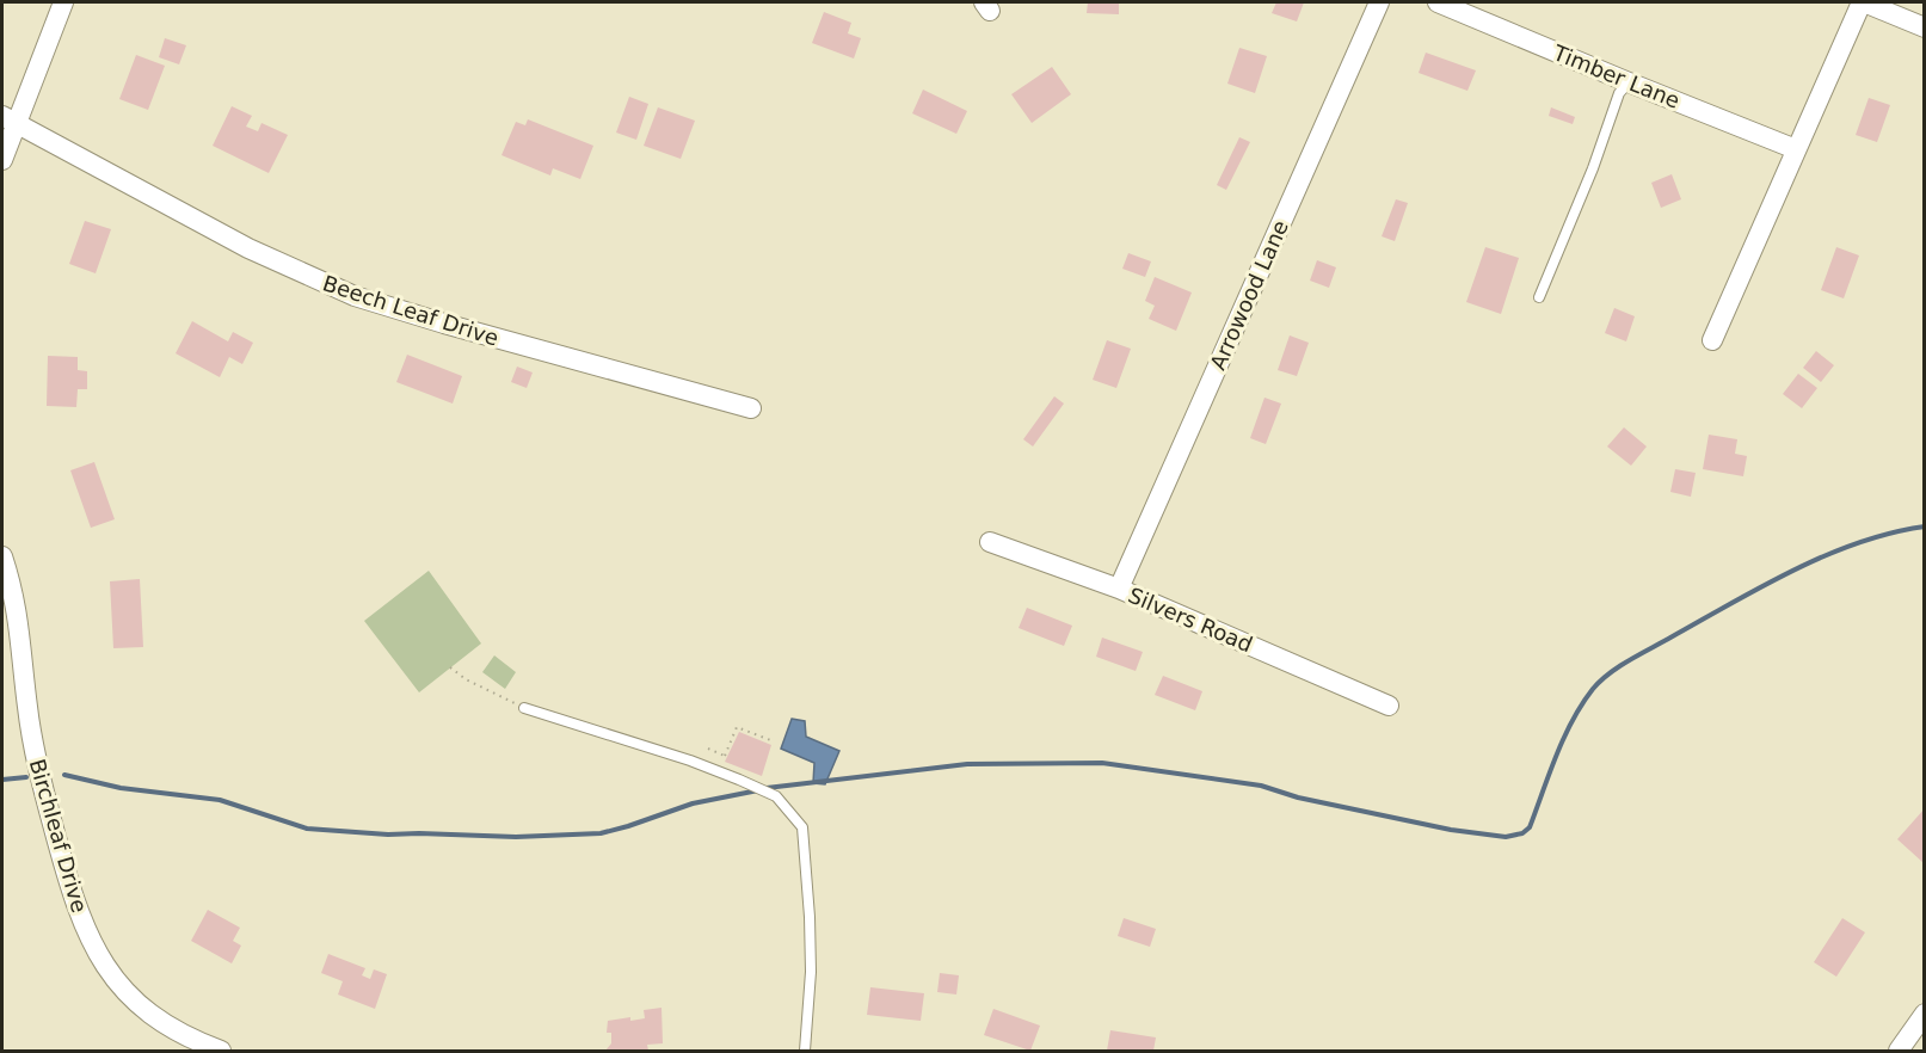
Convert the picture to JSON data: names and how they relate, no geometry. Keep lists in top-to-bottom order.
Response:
{
  "streets": {
    "street": [
      "Timber Lane",
      "Arrowood Lane",
      "Beech Leaf Drive",
      "Silvers Road",
      "Birchleaf Drive"
    ]
  },
  "crossings": [
    ["Arrowood Lane", "Silvers Road"]
  ]
}
